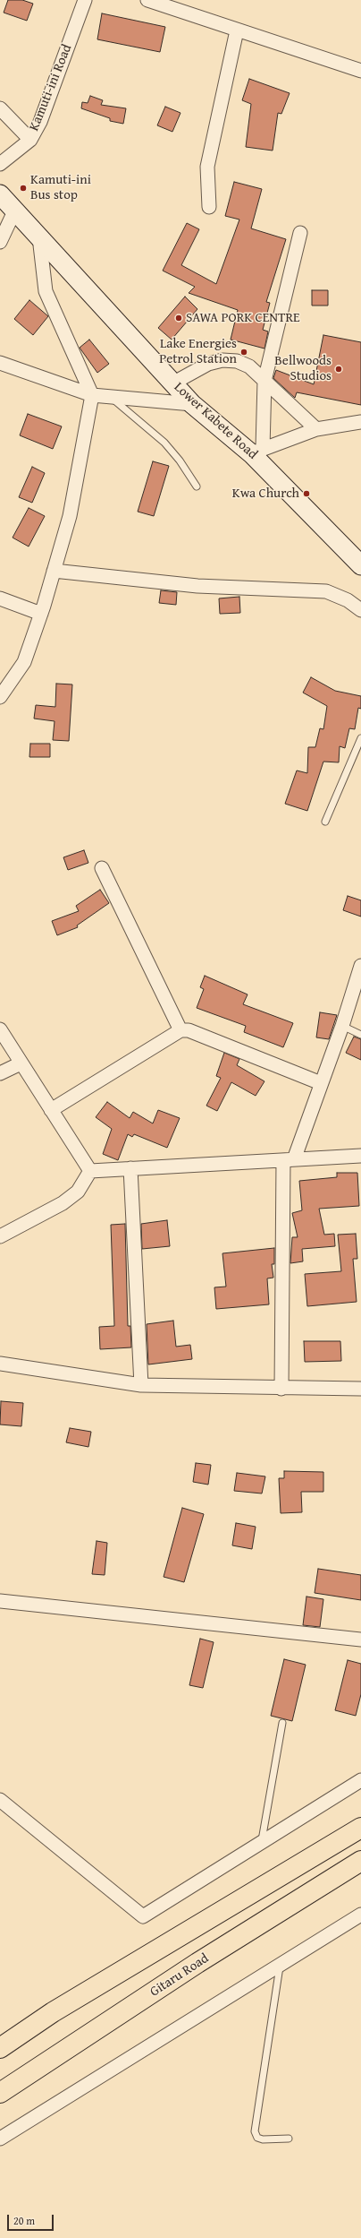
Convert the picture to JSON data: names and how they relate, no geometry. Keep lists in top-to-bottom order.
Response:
{
  "streets": {
    "main road": ["Lower Kabete Road", "Gitaru Road"],
    "street": ["Kamuti-ini Road"]
  },
  "places": [
    "Kamuti-ini Bus stop",
    "SAWA PORK CENTRE",
    "Lake Energies Petrol Station",
    "Bellwoods Studios",
    "Kwa Church"
  ],
  "scale_bar": "20 m"
}
